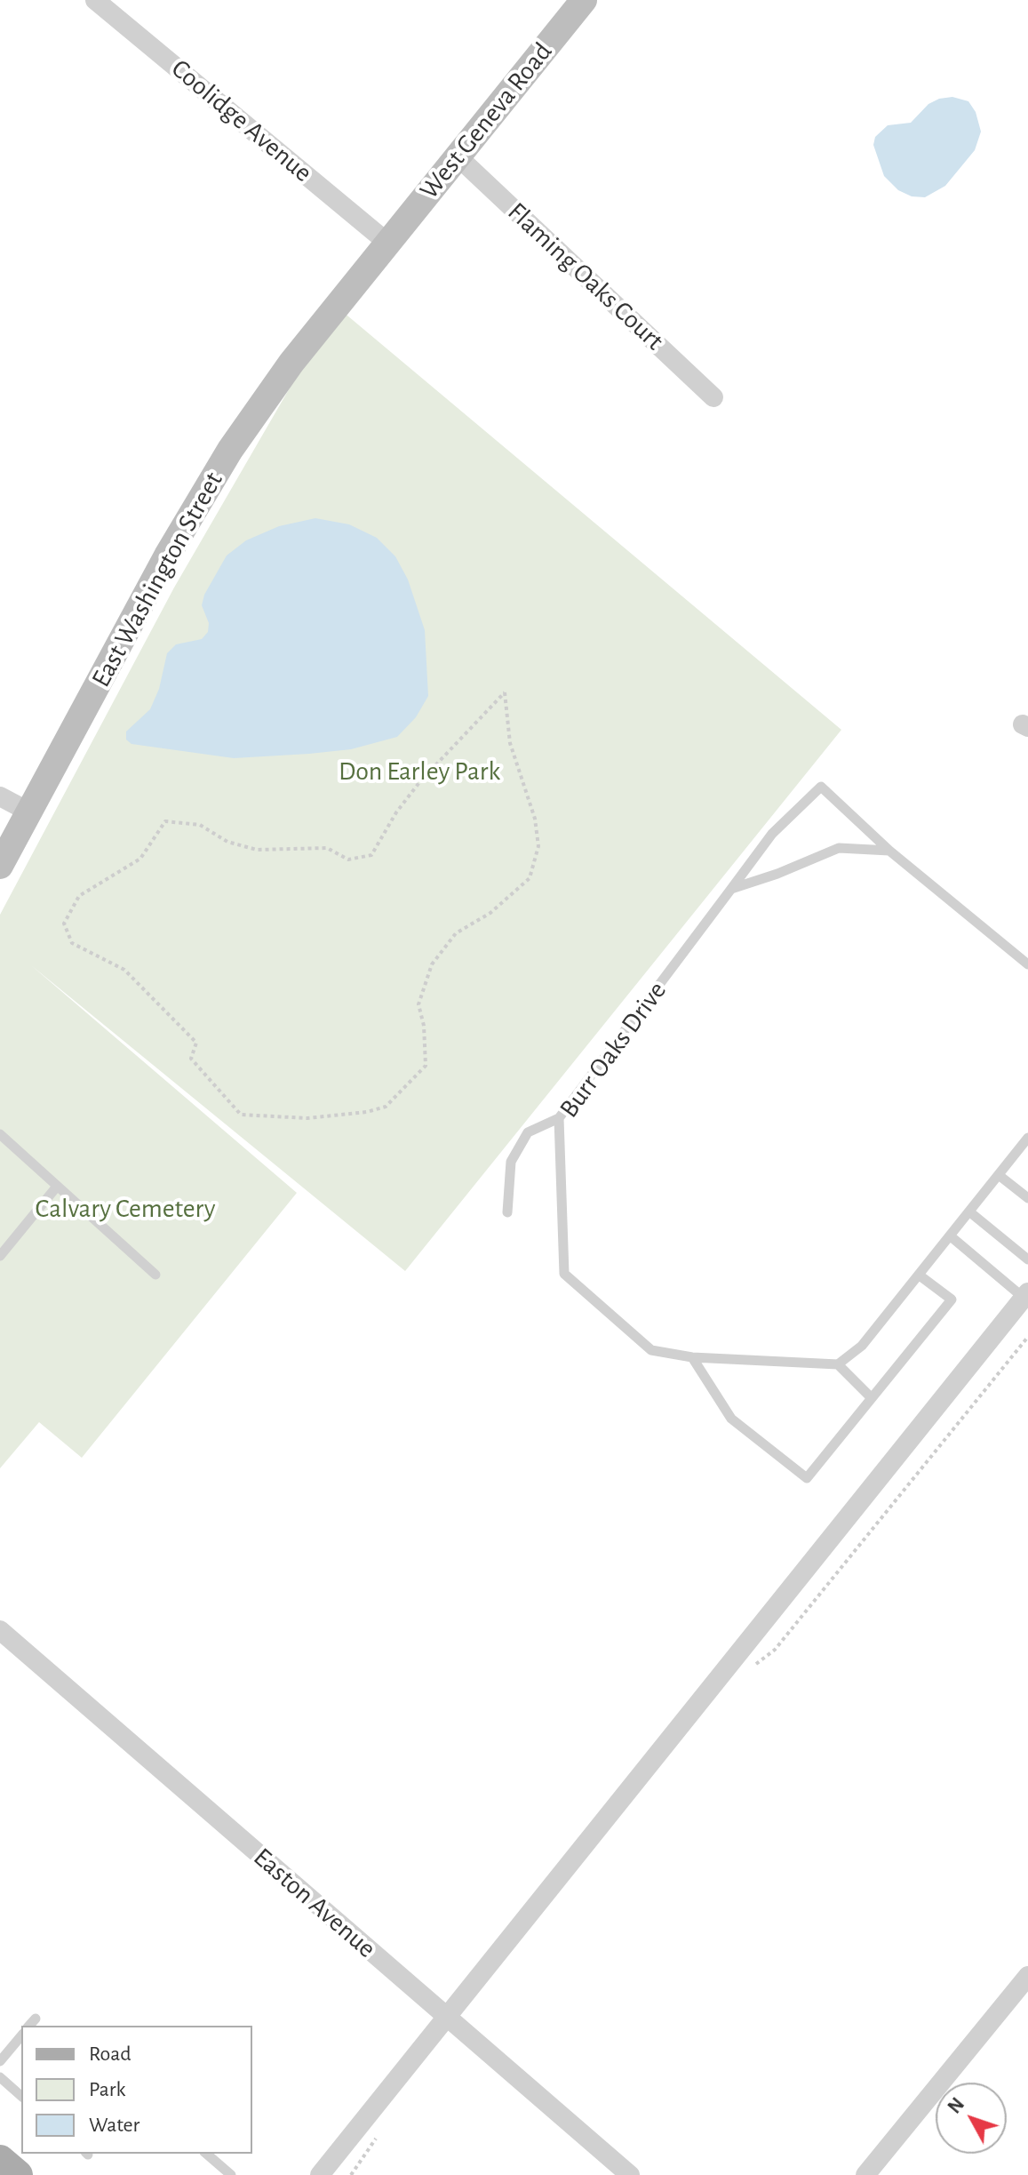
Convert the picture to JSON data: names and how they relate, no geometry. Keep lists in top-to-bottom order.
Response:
{
  "streets": {
    "main road": ["West Geneva Road", "East Washington Street"],
    "street": ["Coolidge Avenue", "Flaming Oaks Court", "Easton Avenue"],
    "lane": ["Burr Oaks Drive"]
  },
  "crossings": [
    ["Coolidge Avenue", "West Geneva Road"],
    ["West Geneva Road", "Flaming Oaks Court"],
    ["West Geneva Road", "East Washington Street"]
  ],
  "parks": ["Don Earley Park", "Calvary Cemetery"],
  "legend": ["Road", "Park", "Water"],
  "north": "top left"
}
